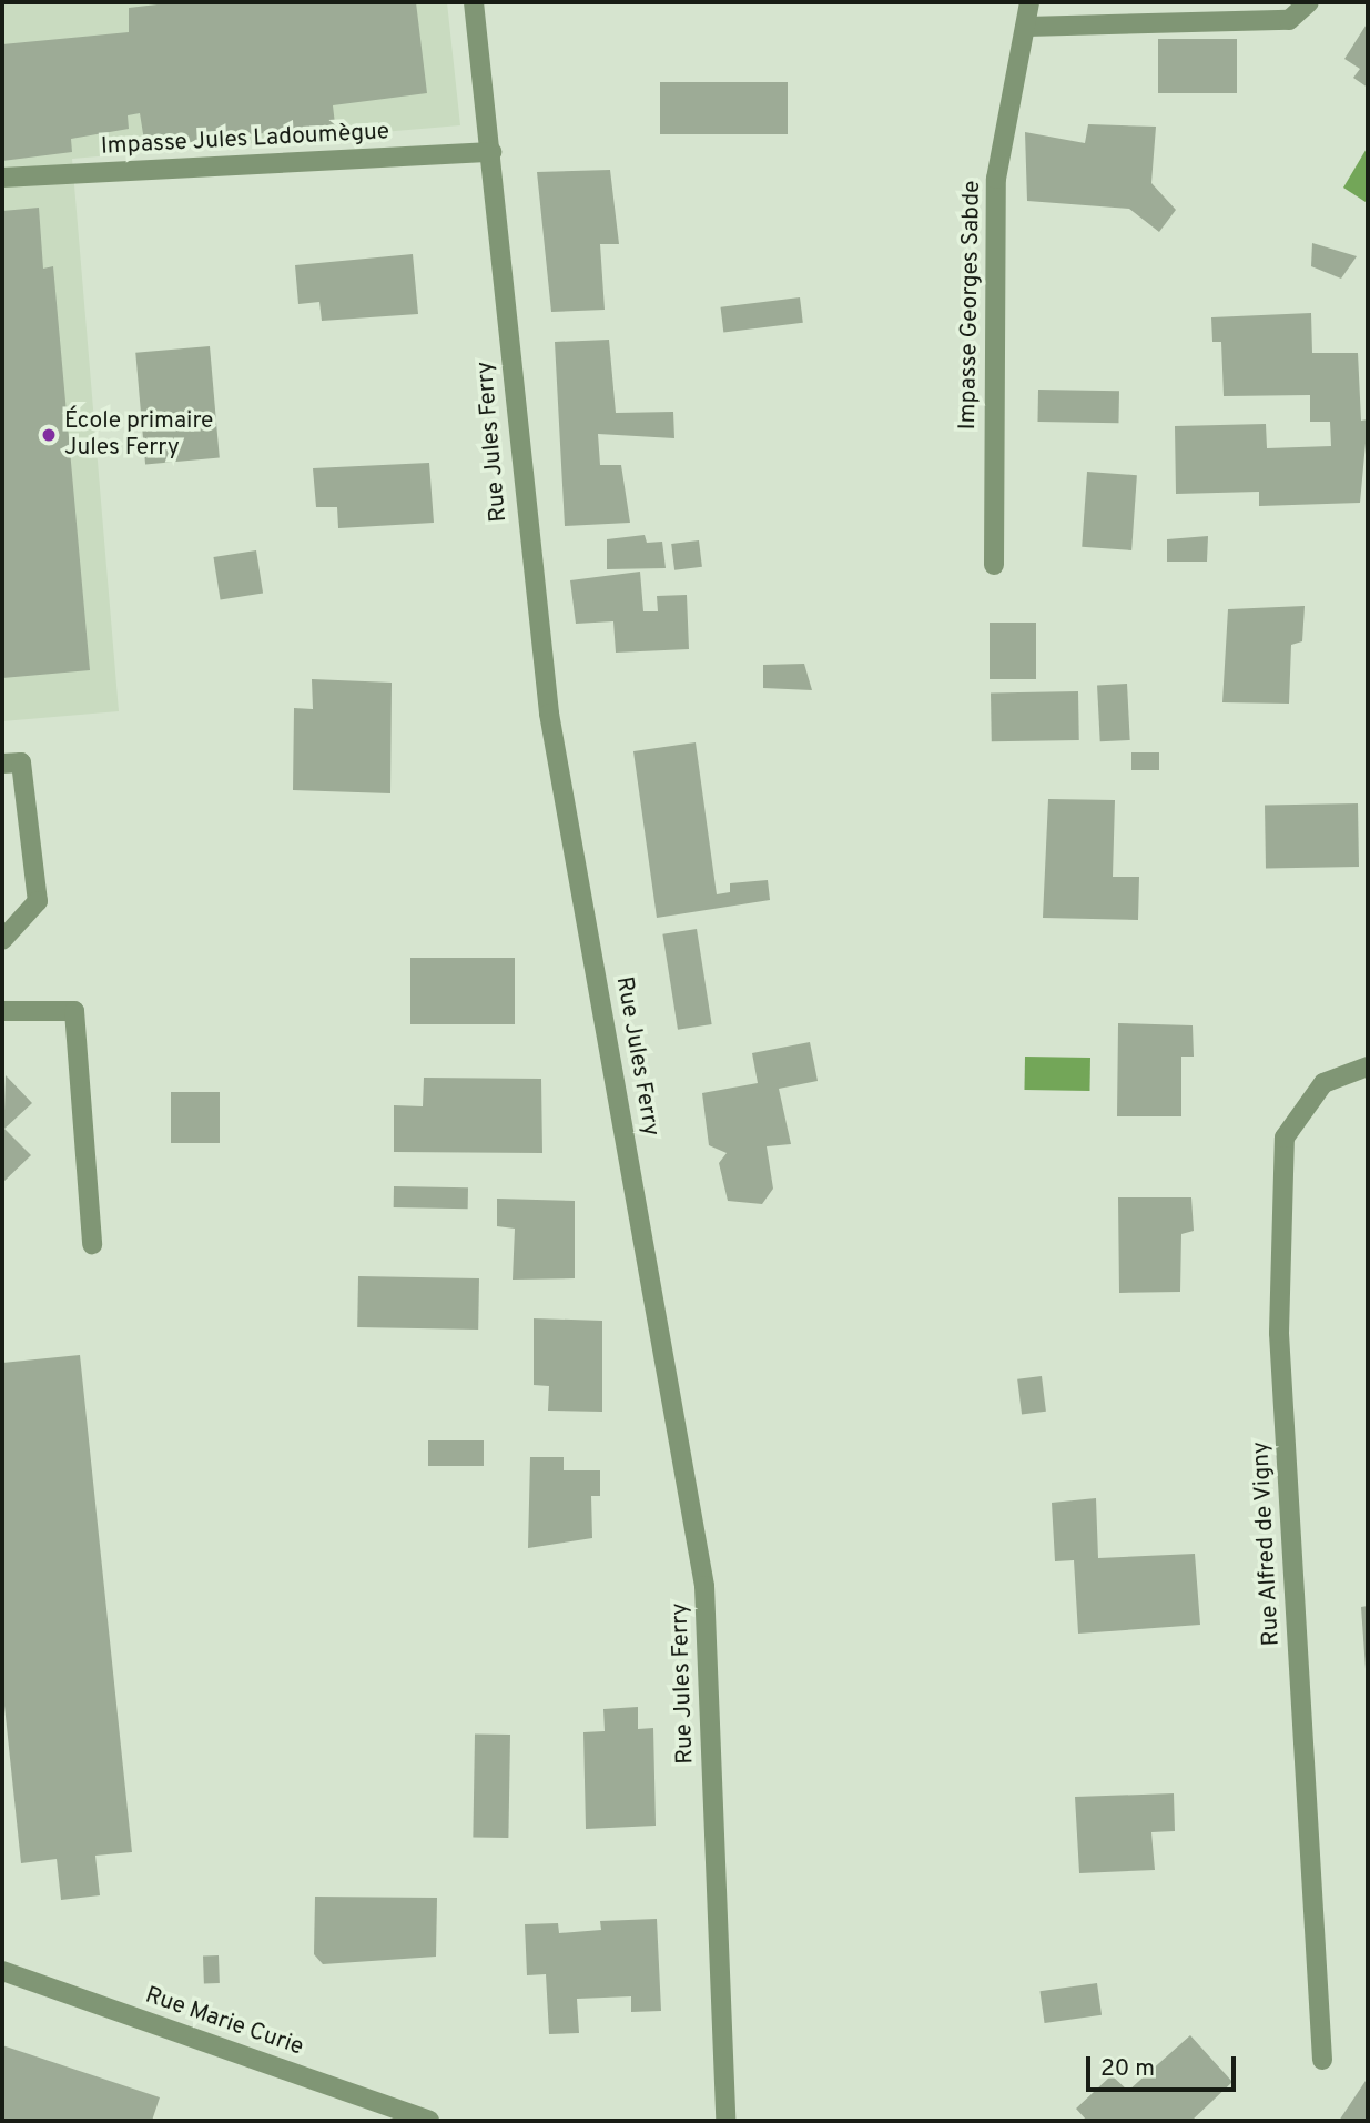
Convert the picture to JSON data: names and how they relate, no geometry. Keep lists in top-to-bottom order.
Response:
{
  "streets": {
    "street": [
      "Impasse Jules Ladoumègue",
      "Impasse Georges Sabde",
      "Rue Jules Ferry",
      "Rue Alfred de Vigny",
      "Rue Marie Curie"
    ]
  },
  "crossings": [
    ["Impasse Jules Ladoumègue", "Rue Jules Ferry"]
  ],
  "places": ["École primaire Jules Ferry"],
  "scale_bar": "20 m"
}
